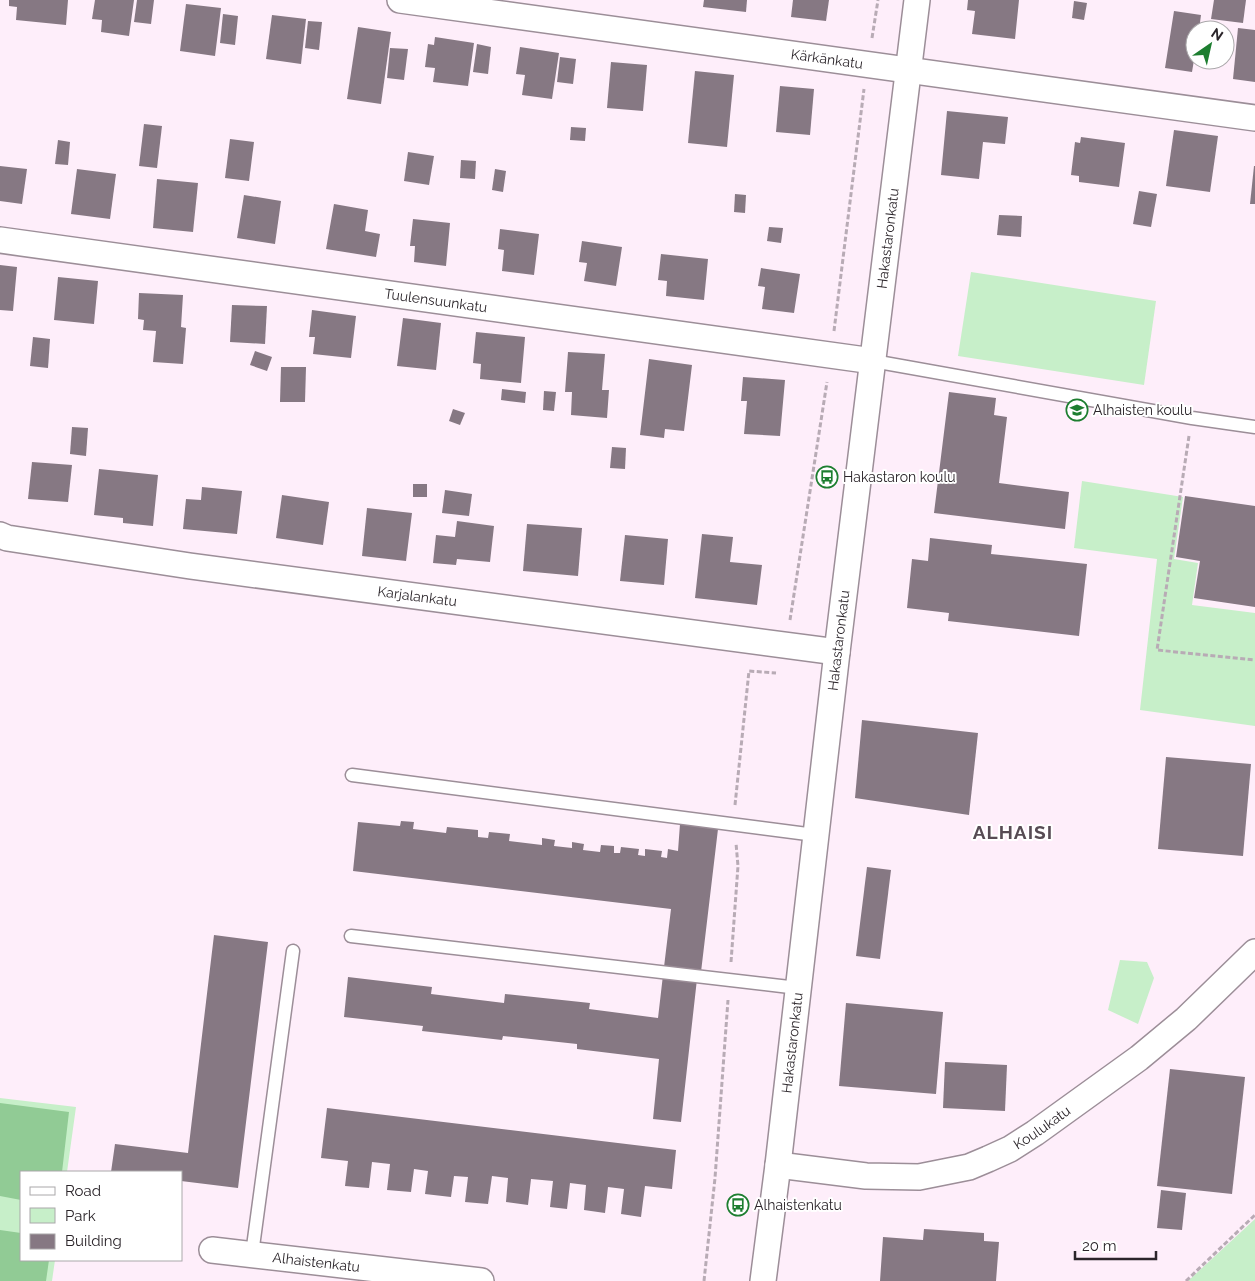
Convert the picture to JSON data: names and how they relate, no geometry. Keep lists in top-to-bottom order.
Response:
{
  "streets": {
    "street": [
      "Kärkänkatu",
      "Hakastaronkatu",
      "Tuulensuunkatu",
      "Karjalankatu",
      "Koulukatu",
      "Alhaistenkatu"
    ]
  },
  "crossings": [
    ["Kärkänkatu", "Hakastaronkatu"],
    ["Hakastaronkatu", "Tuulensuunkatu"],
    ["Hakastaronkatu", "Karjalankatu"],
    ["Hakastaronkatu", "Koulukatu"]
  ],
  "districts": ["ALHAISI"],
  "places": {
    "school or university": ["Alhaisten koulu"],
    "bus stop": ["Hakastaron koulu", "Alhaistenkatu"]
  },
  "legend": ["Road", "Park", "Building"],
  "scale_bar": "20 m",
  "north": "top right"
}
